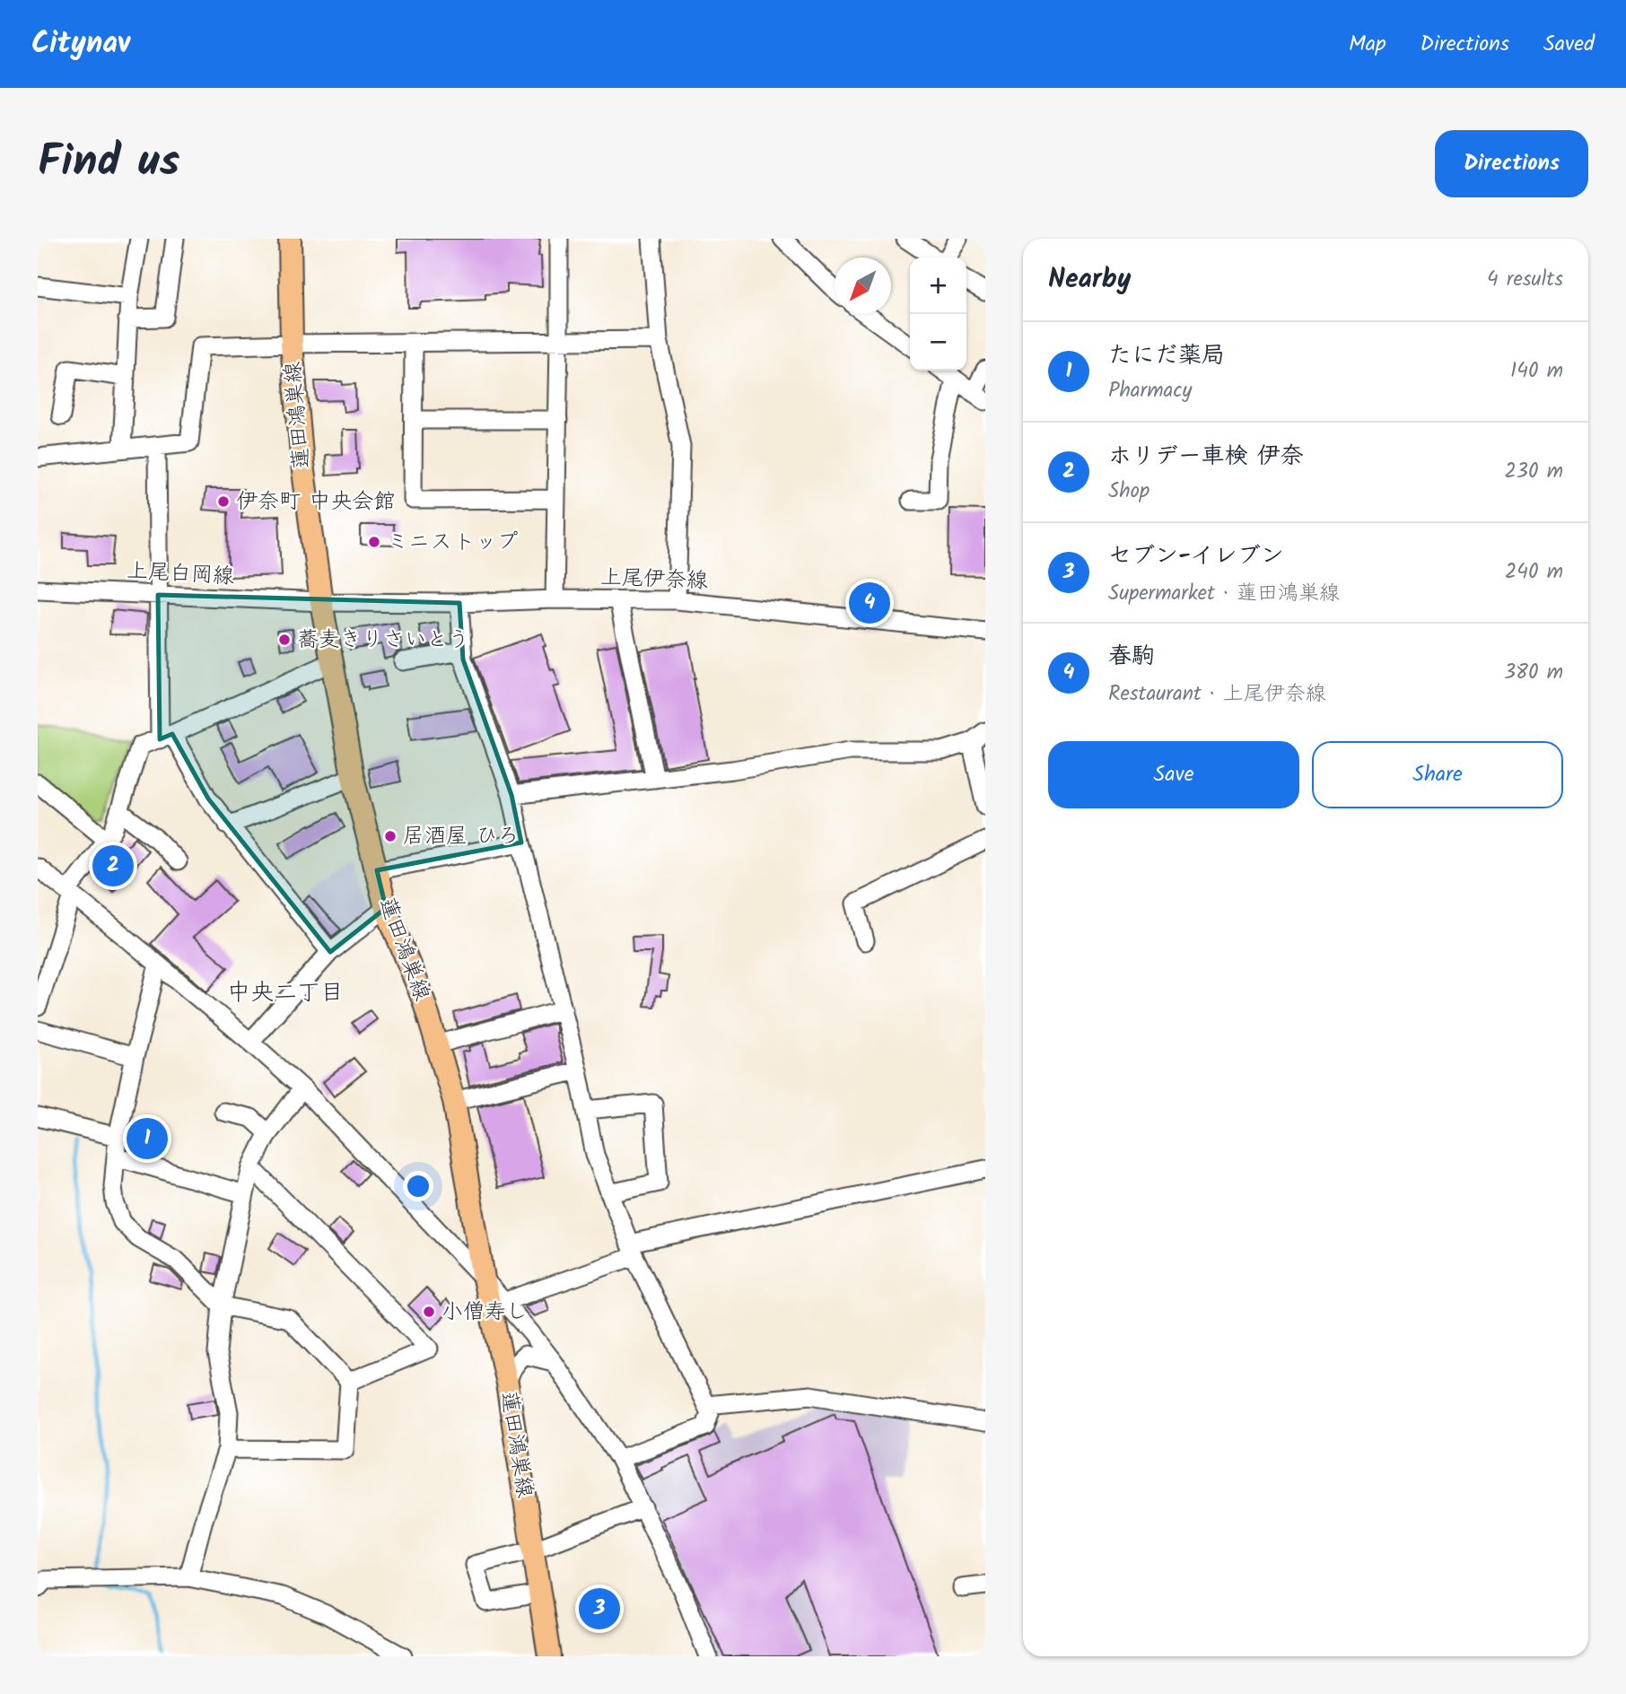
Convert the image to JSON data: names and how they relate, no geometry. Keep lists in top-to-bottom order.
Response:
{
  "streets": {
    "main road": ["蓮田鴻巣線"],
    "street": ["上尾白岡線", "上尾伊奈線"]
  },
  "crossings": [
    ["蓮田鴻巣線", "上尾白岡線"],
    ["蓮田鴻巣線", "上尾伊奈線"],
    ["上尾白岡線", "上尾伊奈線"]
  ],
  "districts": ["中央二丁目"],
  "places": [
    "伊奈町 中央会館",
    "ミニストップ",
    "蕎麦きりさいとう",
    "居酒屋 ひろ",
    "小僧寿し"
  ],
  "north": "bottom left",
  "page": {
    "header": "Citynav",
    "nav": ["Map", "Directions", "Saved"],
    "title": "Find us",
    "buttons": [
      "Directions",
      ["Save", "Share"]
    ],
    "heading": ["Nearby", "4 results"],
    "map_buttons": ["+", "−"],
    "list": [
      {
        "mark": "1",
        "name": "たにだ薬局",
        "note": "Pharmacy",
        "value": "140 m"
      },
      {
        "mark": "2",
        "name": "ホリデー車検 伊奈",
        "note": "Shop",
        "value": "230 m"
      },
      {
        "mark": "3",
        "name": "セブン-イレブン",
        "note": "Supermarket · 蓮田鴻巣線",
        "value": "240 m"
      },
      {
        "mark": "4",
        "name": "春駒",
        "note": "Restaurant · 上尾伊奈線",
        "value": "380 m"
      }
    ],
    "pins": [
      "4",
      "2",
      "1",
      "3"
    ]
  }
}
